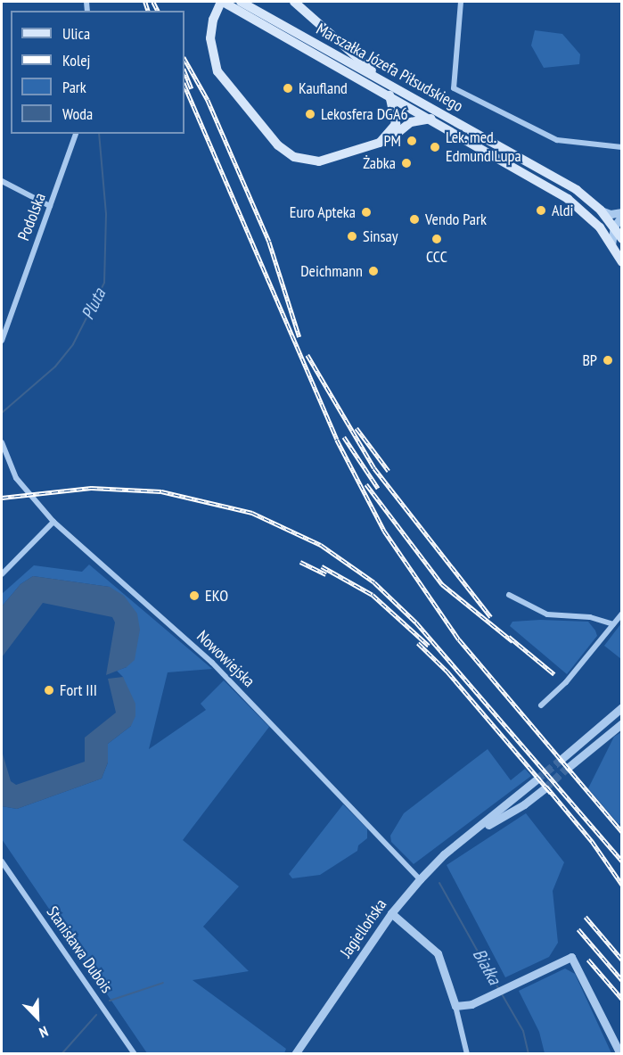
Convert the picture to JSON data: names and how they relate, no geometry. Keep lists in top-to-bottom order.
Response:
{
  "streets": {
    "main road": ["Marszałka Józefa Piłsudskiego"],
    "street": [
      "Podolska",
      "Nowowiejska",
      "Jagiellońska",
      "Stanisława Dubois"
    ]
  },
  "crossings": [
    ["Nowowiejska", "Jagiellońska"]
  ],
  "water": ["Pluta", "Białka"],
  "places": [
    "Kaufland",
    "Lekosfera DGA6",
    "PM",
    "Lek. med. Edmund Lupa",
    "Żabka",
    "Aldi",
    "Euro Apteka",
    "Vendo Park",
    "Sinsay",
    "CCC",
    "Deichmann",
    "BP",
    "EKO",
    "Fort III"
  ],
  "legend": [
    "Ulica",
    "Kolej",
    "Park",
    "Woda"
  ],
  "north": "bottom right"
}
